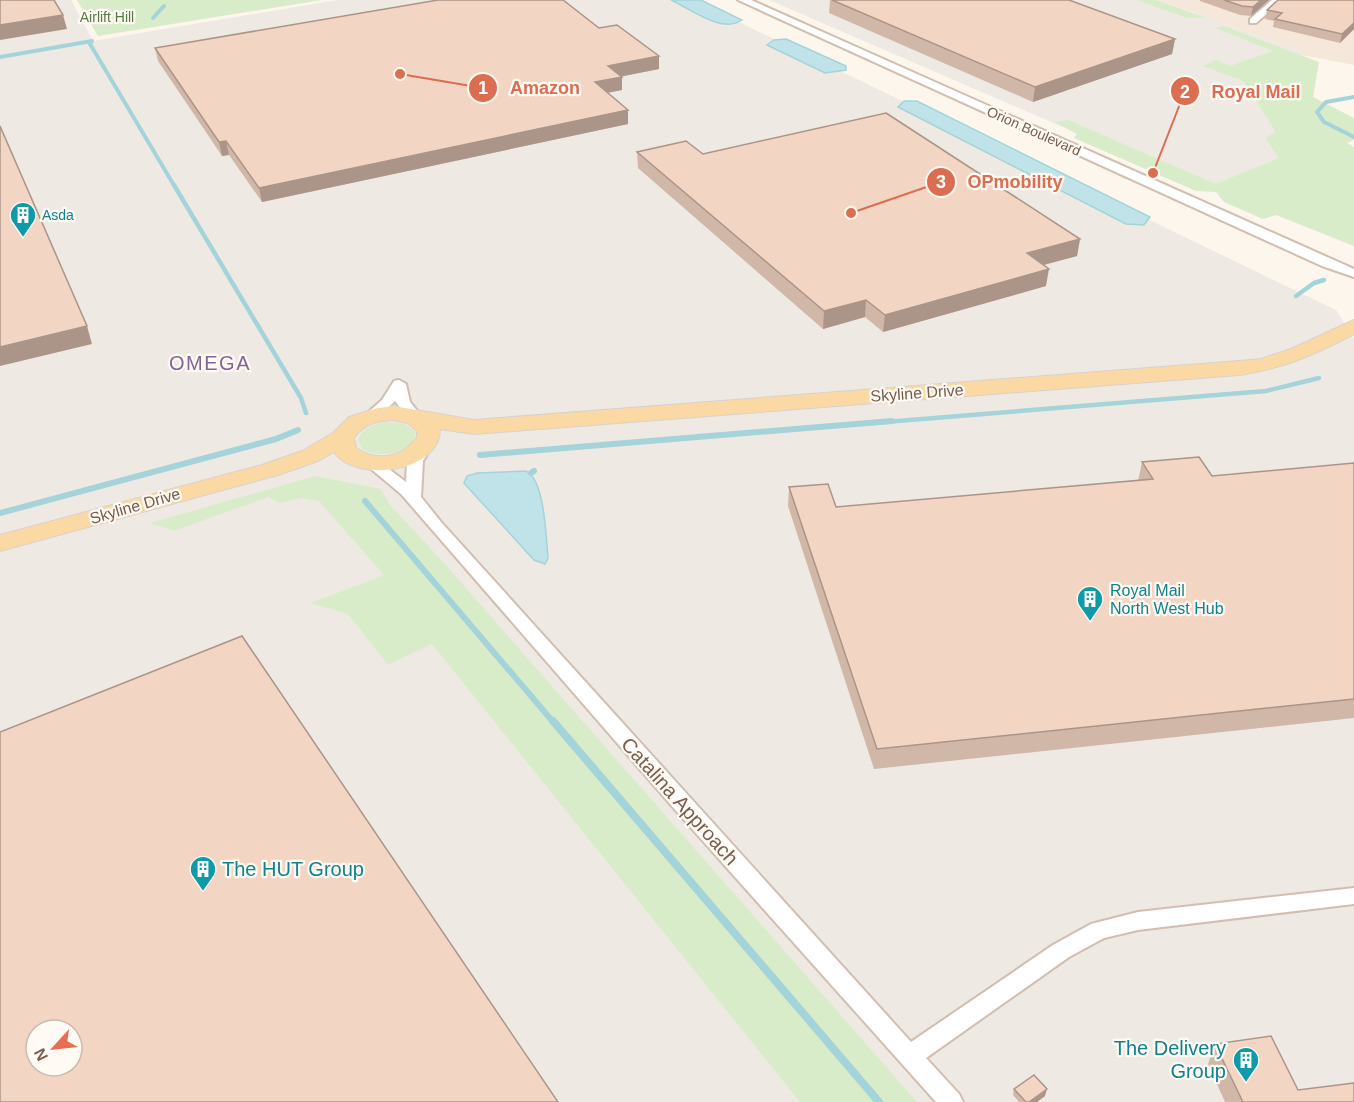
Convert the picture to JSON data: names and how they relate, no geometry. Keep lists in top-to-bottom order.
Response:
{
  "streets": {
    "main road": ["Skyline Drive"],
    "street": ["Orion Boulevard", "Catalina Approach"]
  },
  "crossings": [
    ["Skyline Drive", "Catalina Approach"]
  ],
  "districts": ["OMEGA"],
  "parks": ["Airlift Hill"],
  "places": {
    "other": ["Amazon", "Royal Mail", "OPmobility"],
    "building": [
      "Asda",
      "Royal Mail North West Hub",
      "The HUT Group",
      "The Delivery Group"
    ]
  },
  "north": "bottom left"
}
